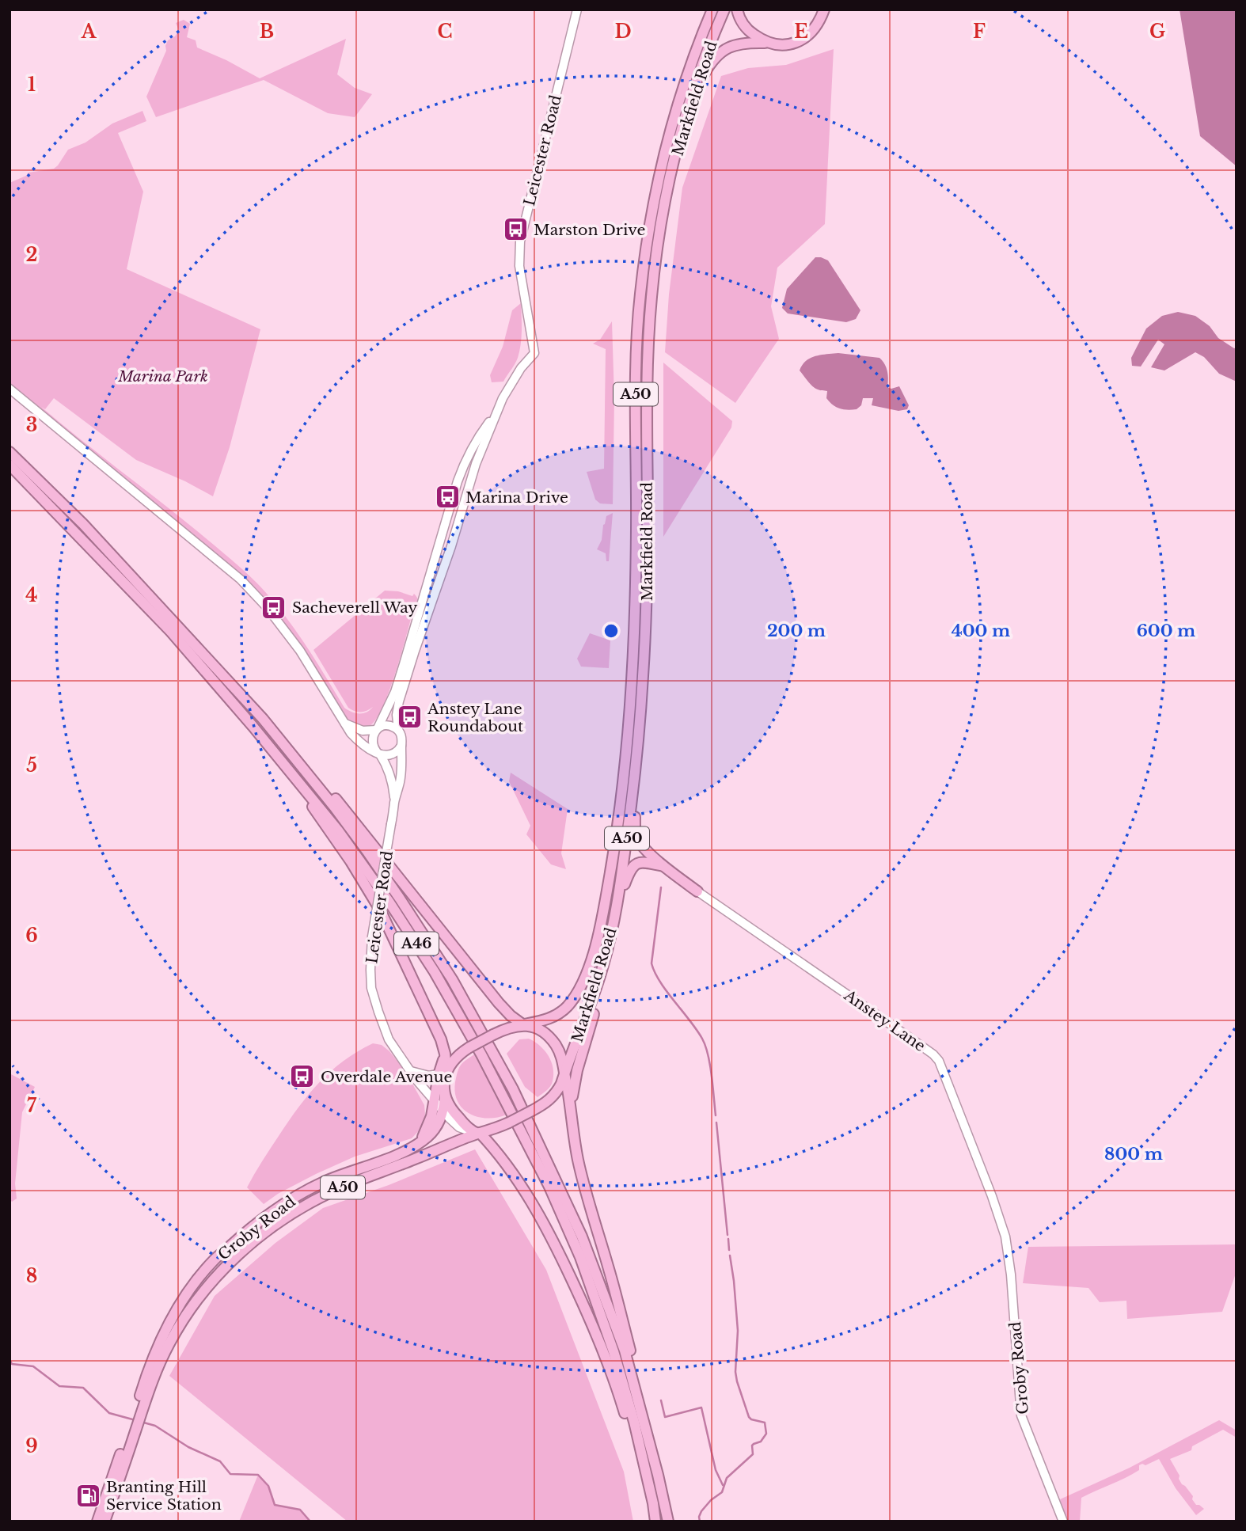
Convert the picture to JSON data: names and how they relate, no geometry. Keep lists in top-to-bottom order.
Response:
{
  "streets": {
    "highway": [
      "Markfield Road",
      "A50",
      "A46",
      "Groby Road"
    ],
    "street": ["Leicester Road", "Anstey Lane"]
  },
  "crossings": [
    ["Markfield Road", "Leicester Road"],
    ["Markfield Road", "Groby Road"],
    ["Leicester Road", "Groby Road"],
    ["Anstey Lane", "Groby Road"]
  ],
  "parks": ["Marina Park"],
  "places": {
    "bus stop": [
      "Marston Drive",
      "Marina Drive",
      "Sacheverell Way",
      "Anstey Lane Roundabout",
      "Overdale Avenue"
    ],
    "fuel station": ["Branting Hill Service Station"]
  },
  "grid": {
    "columns": [
      "A",
      "B",
      "C",
      "D",
      "E",
      "F",
      "G"
    ],
    "rows": [
      "1",
      "2",
      "3",
      "4",
      "5",
      "6",
      "7",
      "8",
      "9"
    ]
  },
  "rings": [
    "200 m",
    "400 m",
    "600 m",
    "800 m"
  ]
}
